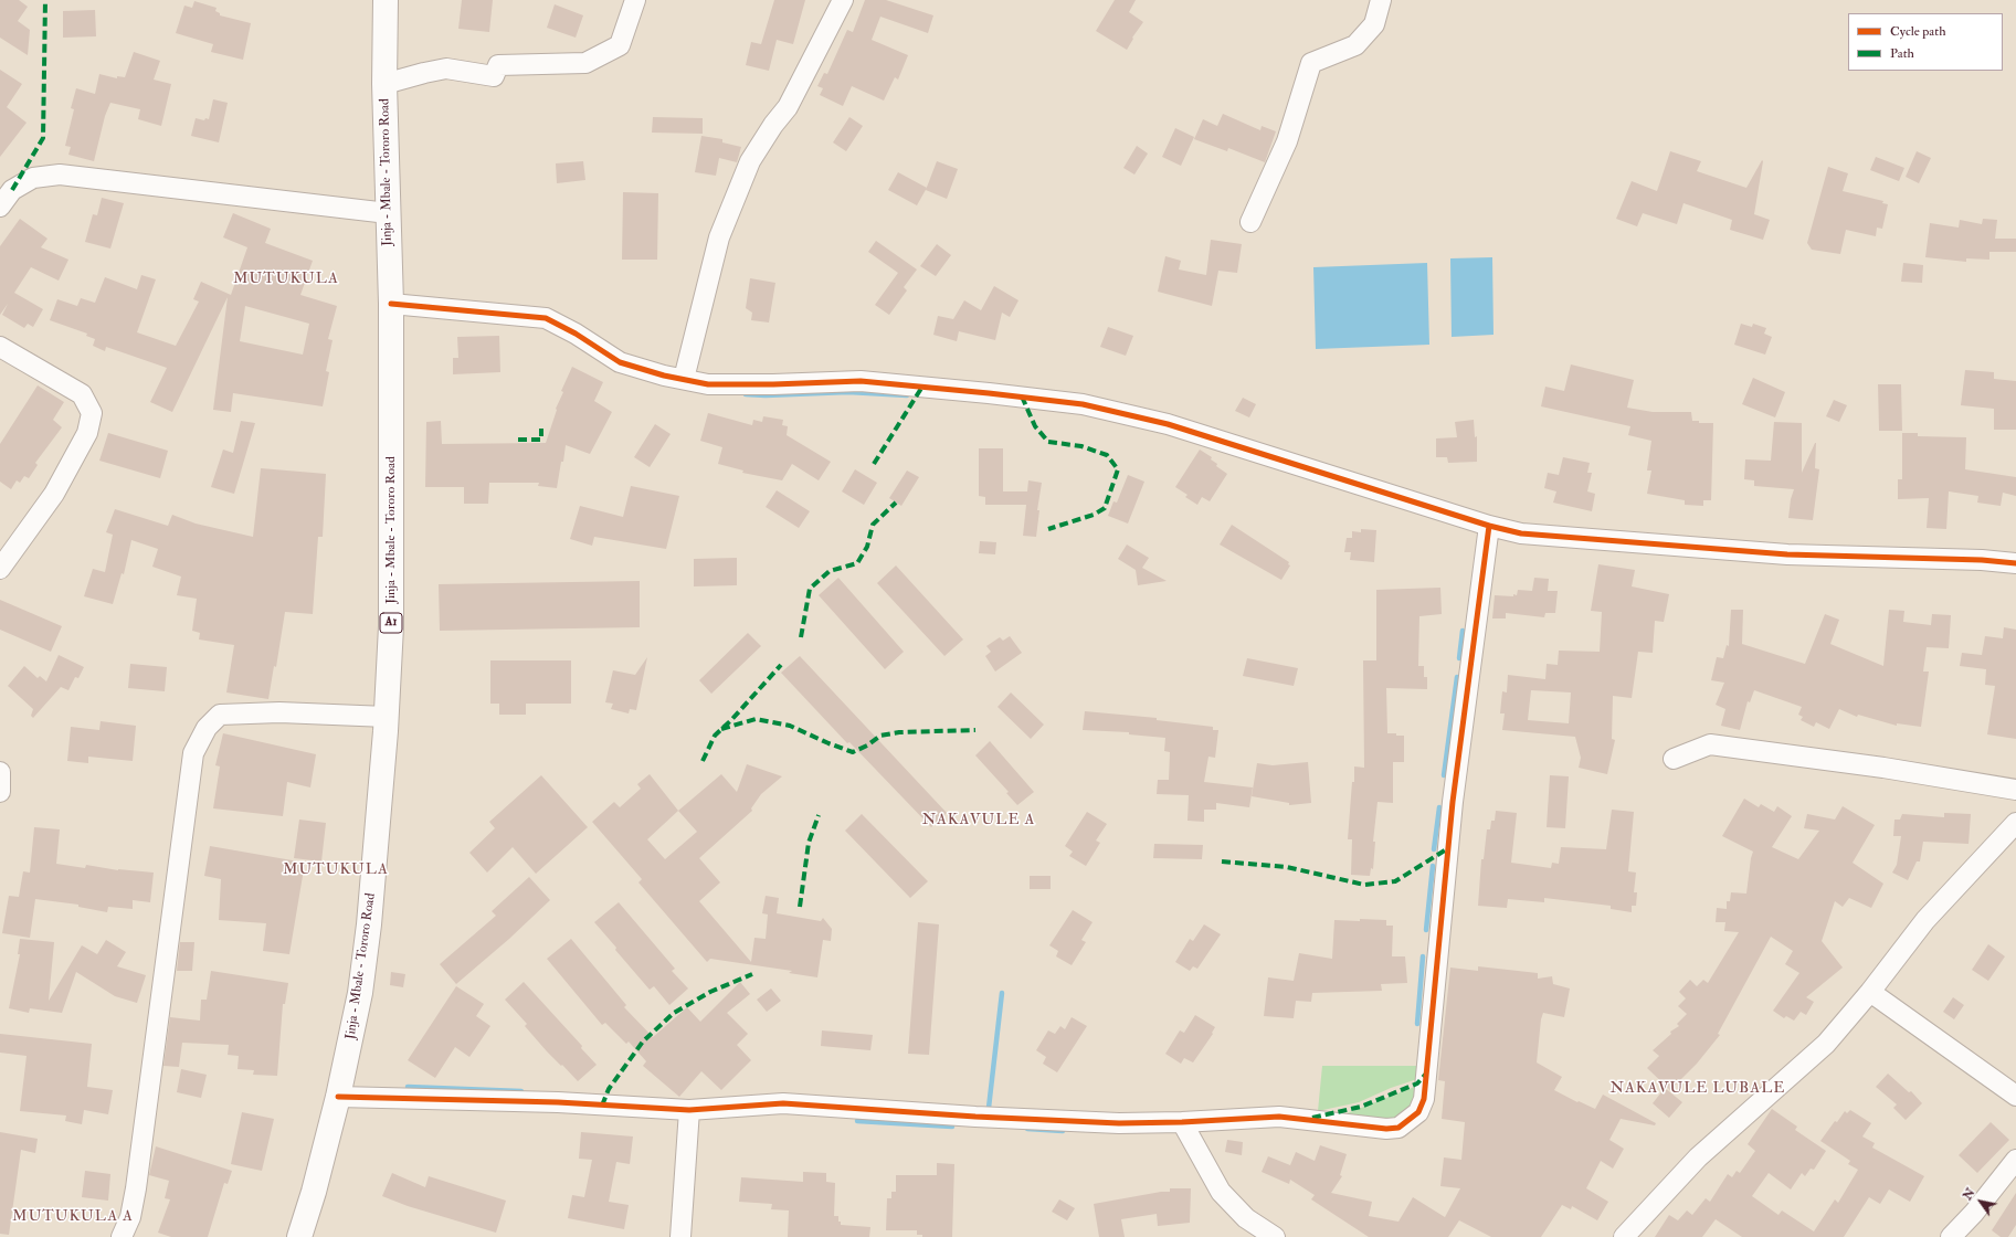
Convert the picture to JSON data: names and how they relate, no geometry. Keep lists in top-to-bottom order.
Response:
{
  "streets": {
    "main road": ["Jinja - Mbale - Tororo Road", "A1"]
  },
  "districts": [
    "MUTUKULA",
    "NAKAVULE A",
    "MUTUKULA",
    "NAKAVULE LUBALE",
    "MUTUKULA A"
  ],
  "legend": ["Cycle path", "Path"],
  "north": "top left"
}
